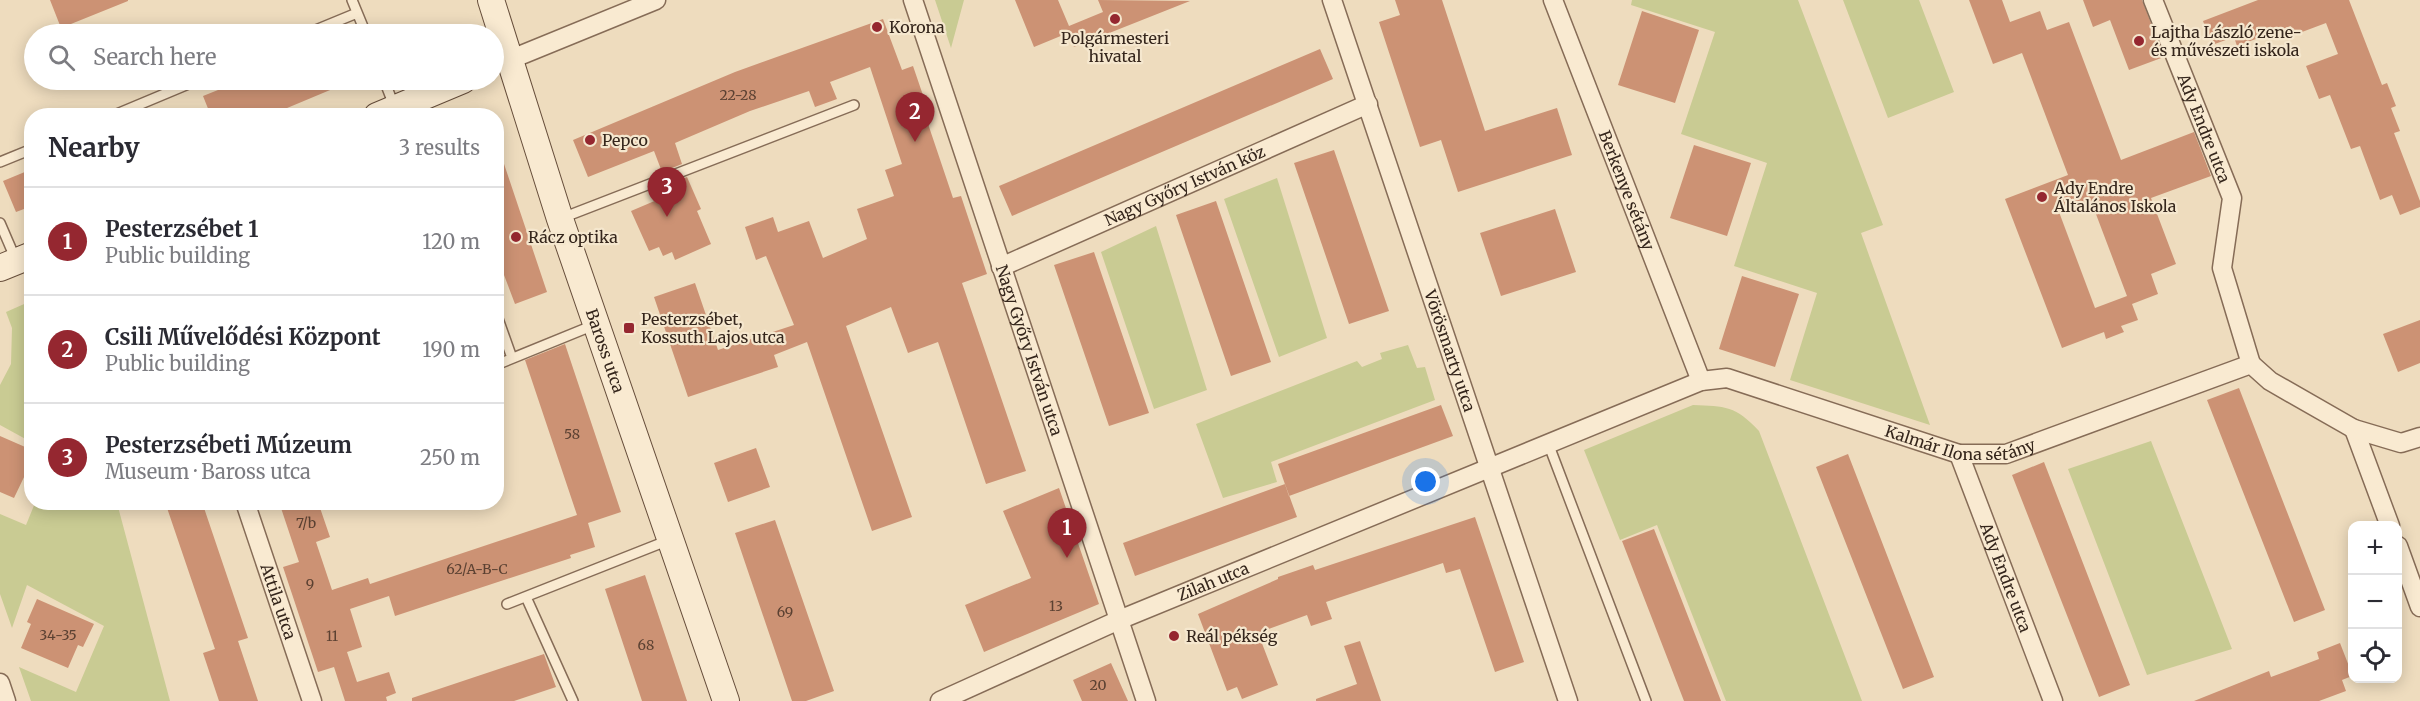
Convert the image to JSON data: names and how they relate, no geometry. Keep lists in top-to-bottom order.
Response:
{
  "streets": {
    "street": [
      "Ady Endre utca",
      "Nagy Győry István köz",
      "Berkenye sétány",
      "Vörösmarty utca",
      "Baross utca",
      "Nagy Győry István utca",
      "Kalmár Ilona sétány",
      "Zilah utca",
      "Attila utca"
    ]
  },
  "crossings": [
    ["Ady Endre utca", "Kalmár Ilona sétány"],
    ["Nagy Győry István köz", "Vörösmarty utca"],
    ["Nagy Győry István köz", "Nagy Győry István utca"],
    ["Berkenye sétány", "Kalmár Ilona sétány"],
    ["Vörösmarty utca", "Kalmár Ilona sétány"],
    ["Vörösmarty utca", "Zilah utca"],
    ["Nagy Győry István utca", "Zilah utca"],
    ["Kalmár Ilona sétány", "Zilah utca"]
  ],
  "places": {
    "other": [
      "Polgármesteri hivatal",
      "Korona",
      "Lajtha László zene- és művészeti iskola",
      "Pepco",
      "Ady Endre Általános Iskola",
      "Rácz optika",
      "Reál pékség"
    ],
    "transit": ["Pesterzsébet, Kossuth Lajos utca"]
  },
  "house_numbers": [
    "22-28",
    "58",
    "7/b",
    "62/A-B-C",
    "9",
    "13",
    "69",
    "34-35",
    "11",
    "68",
    "20"
  ],
  "page": {
    "search": "Search here",
    "pins": ["2", "3", "1"],
    "heading": ["Nearby", "3 results"],
    "list": [
      {
        "mark": "1",
        "name": "Pesterzsébet 1",
        "note": "Public building",
        "value": "120 m"
      },
      {
        "mark": "2",
        "name": "Csili Művelődési Központ",
        "note": "Public building",
        "value": "190 m"
      },
      {
        "mark": "3",
        "name": "Pesterzsébeti Múzeum",
        "note": "Museum · Baross utca",
        "value": "250 m"
      }
    ],
    "map_buttons": ["+", "−"]
  }
}
